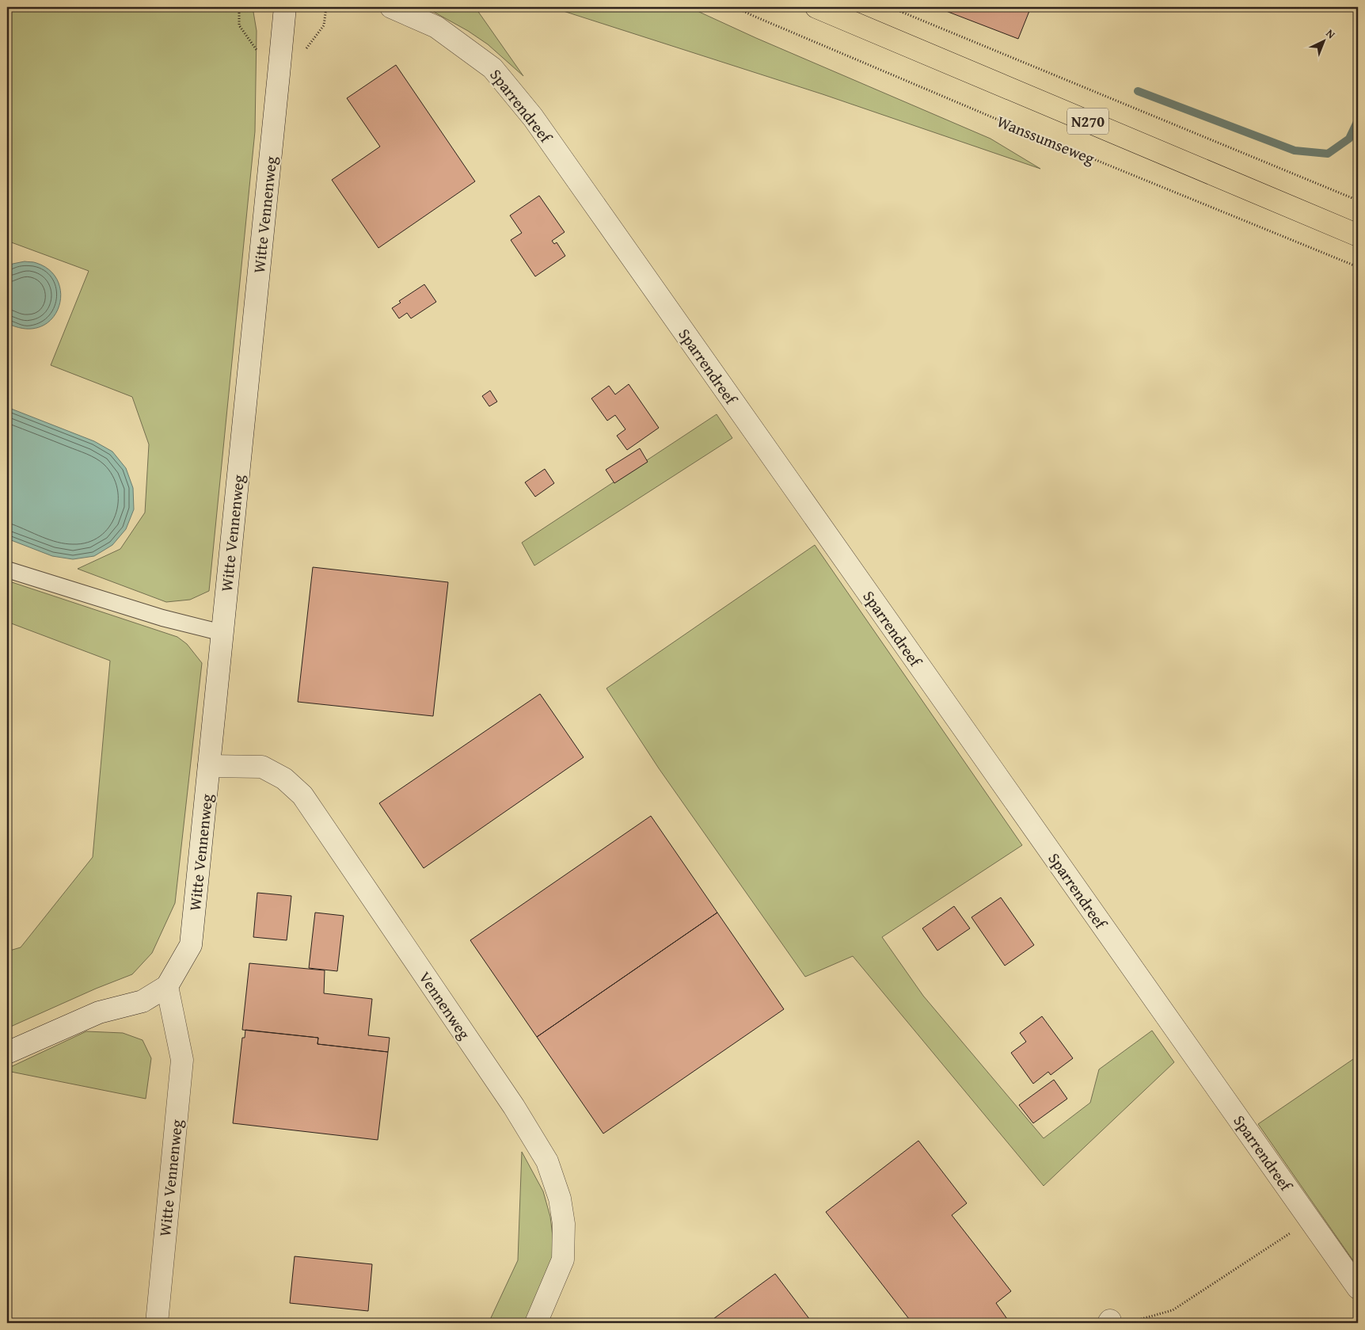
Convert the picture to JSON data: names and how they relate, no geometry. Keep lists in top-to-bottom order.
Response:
{
  "streets": {
    "main road": ["N270", "Wanssumseweg"],
    "street": ["Sparrendreef", "Witte Vennenweg", "Vennenweg"]
  },
  "crossings": [
    ["Witte Vennenweg", "Vennenweg"]
  ],
  "north": "top right"
}
